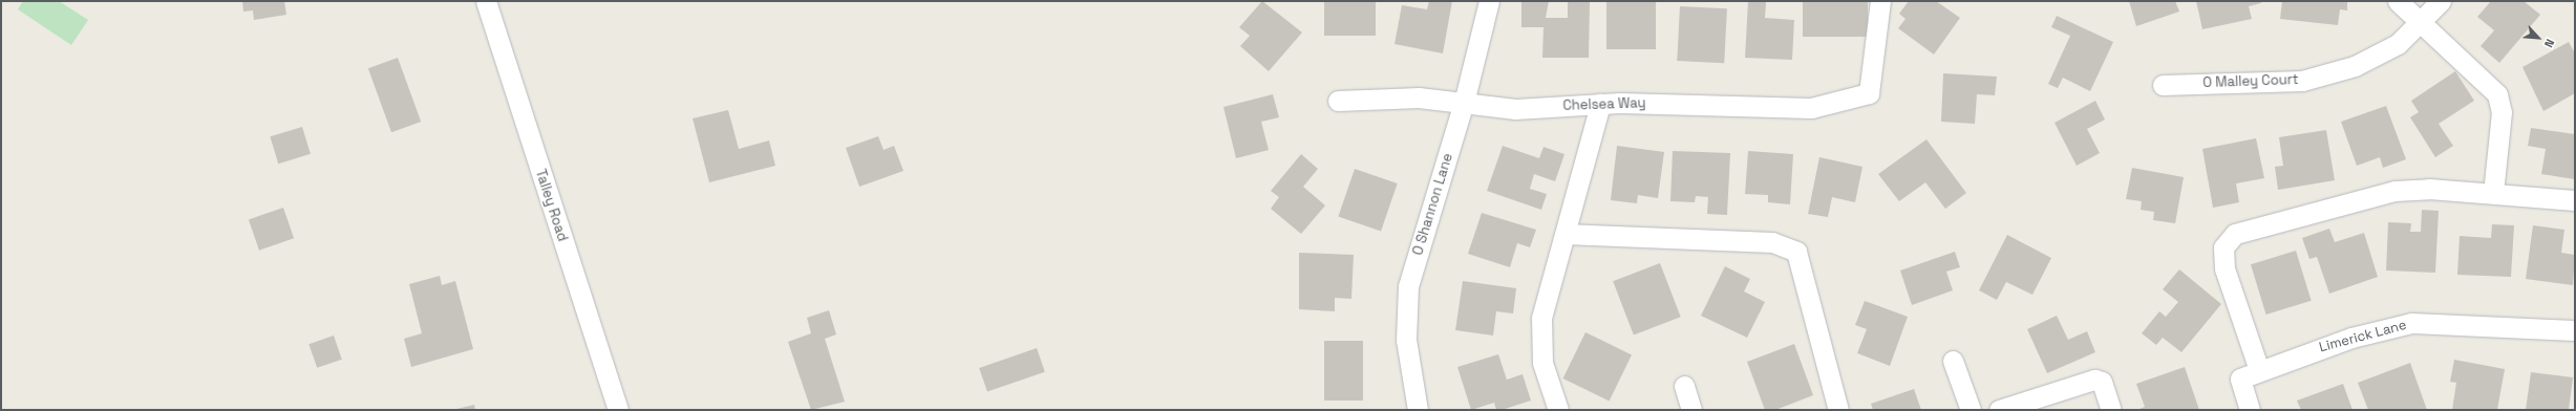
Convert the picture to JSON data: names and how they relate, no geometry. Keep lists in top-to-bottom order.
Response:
{
  "streets": {
    "street": [
      "O Malley Court",
      "Chelsea Way",
      "O Shannon Lane",
      "Talley Road",
      "Limerick Lane"
    ]
  },
  "crossings": [
    ["Chelsea Way", "O Shannon Lane"]
  ],
  "north": "bottom right"
}
